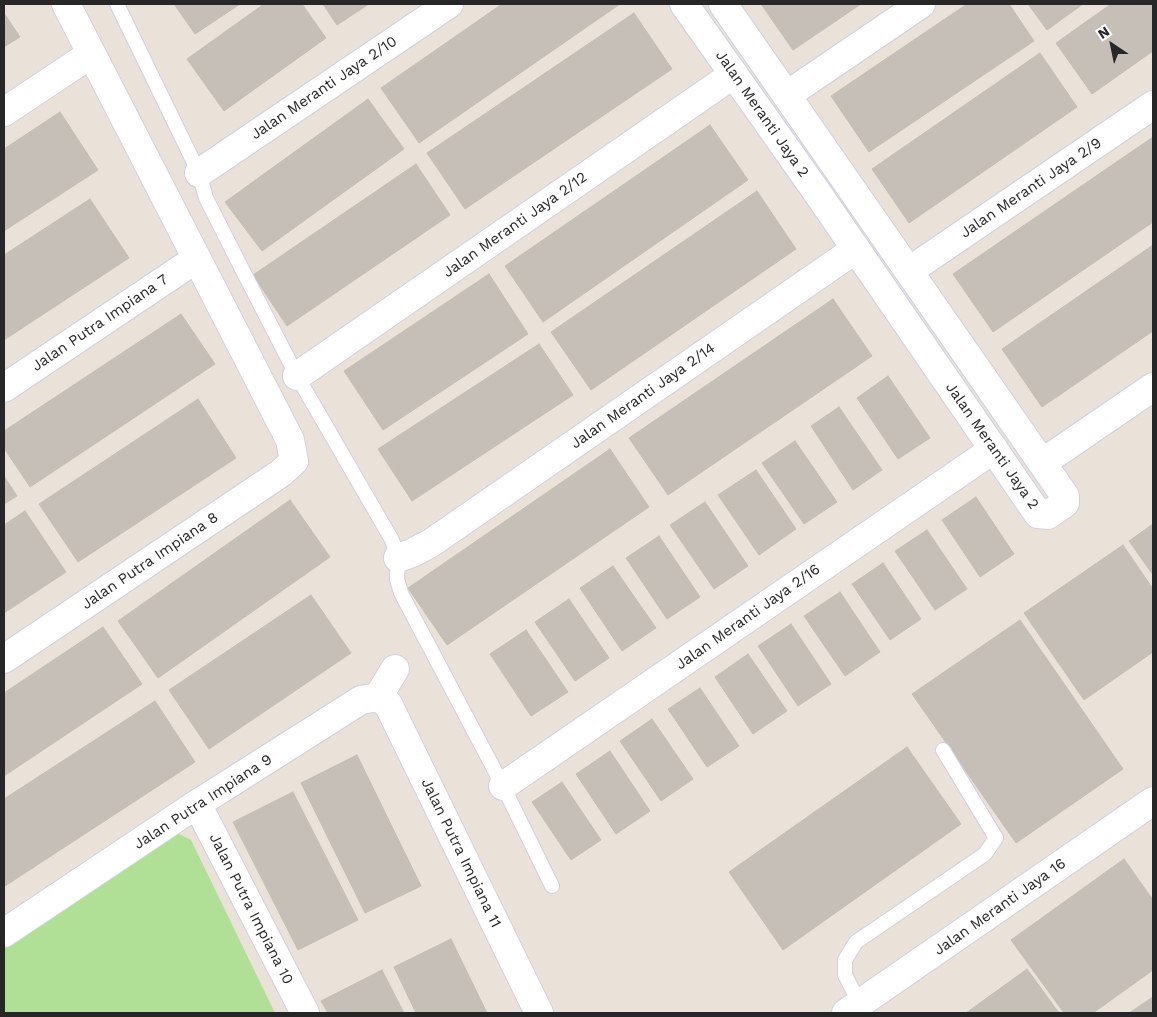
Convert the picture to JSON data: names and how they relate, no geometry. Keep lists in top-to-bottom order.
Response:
{
  "streets": {
    "street": [
      "Jalan Meranti Jaya 2/10",
      "Jalan Meranti Jaya 2",
      "Jalan Meranti Jaya 2/9",
      "Jalan Meranti Jaya 2/12",
      "Jalan Putra Impiana 7",
      "Jalan Meranti Jaya 2/14",
      "Jalan Putra Impiana 8",
      "Jalan Meranti Jaya 2/16",
      "Jalan Putra Impiana 9",
      "Jalan Putra Impiana 11",
      "Jalan Meranti Jaya 16",
      "Jalan Putra Impiana 10"
    ]
  },
  "crossings": [
    ["Jalan Meranti Jaya 2", "Jalan Meranti Jaya 2/9"],
    ["Jalan Meranti Jaya 2", "Jalan Meranti Jaya 2/12"],
    ["Jalan Meranti Jaya 2", "Jalan Meranti Jaya 2/14"],
    ["Jalan Meranti Jaya 2", "Jalan Meranti Jaya 2/16"],
    ["Jalan Putra Impiana 7", "Jalan Putra Impiana 8"],
    ["Jalan Putra Impiana 9", "Jalan Putra Impiana 11"],
    ["Jalan Putra Impiana 9", "Jalan Putra Impiana 10"]
  ],
  "north": "top left"
}
